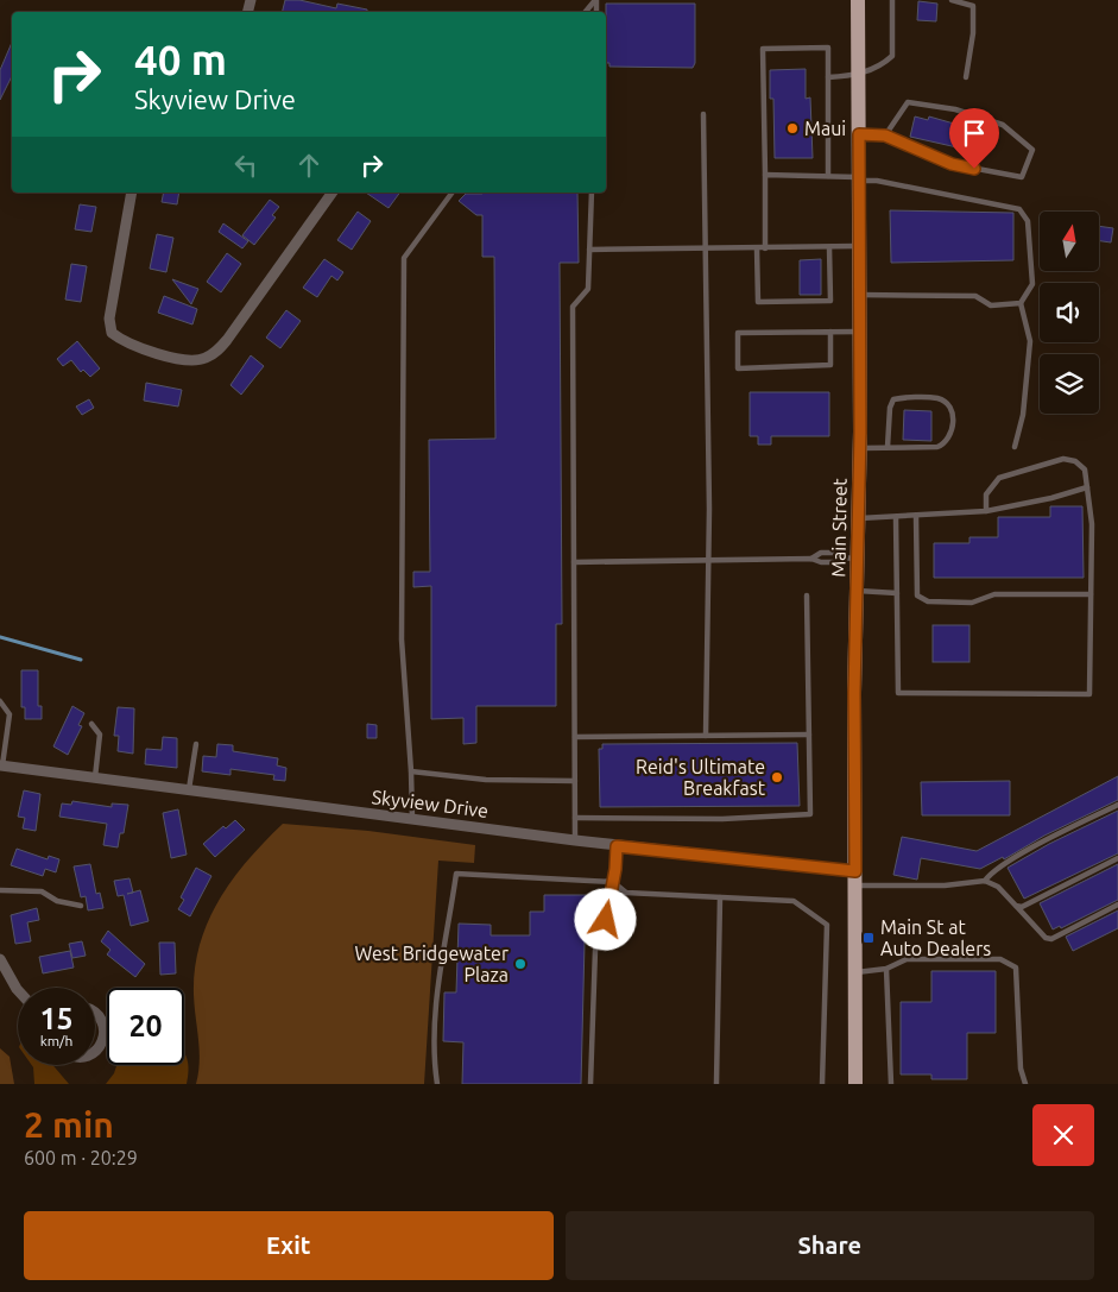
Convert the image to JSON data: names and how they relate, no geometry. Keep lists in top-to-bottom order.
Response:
{
  "streets": {
    "main road": ["Main Street"],
    "street": ["Skyview Drive"]
  },
  "crossings": [
    ["Main Street", "Skyview Drive"]
  ],
  "places": {
    "other": ["Maui", "Reid's Ultimate Breakfast", "West Bridgewater Plaza"],
    "transit": ["Main St at Auto Dealers"]
  },
  "north": "top",
  "page": {
    "turn": ["40 m", "Skyview Drive"],
    "speed": "15 km/h",
    "limit": "20",
    "heading": ["2 min", "600 m · 20:29"],
    "buttons": ["Exit", "Share"]
  }
}
